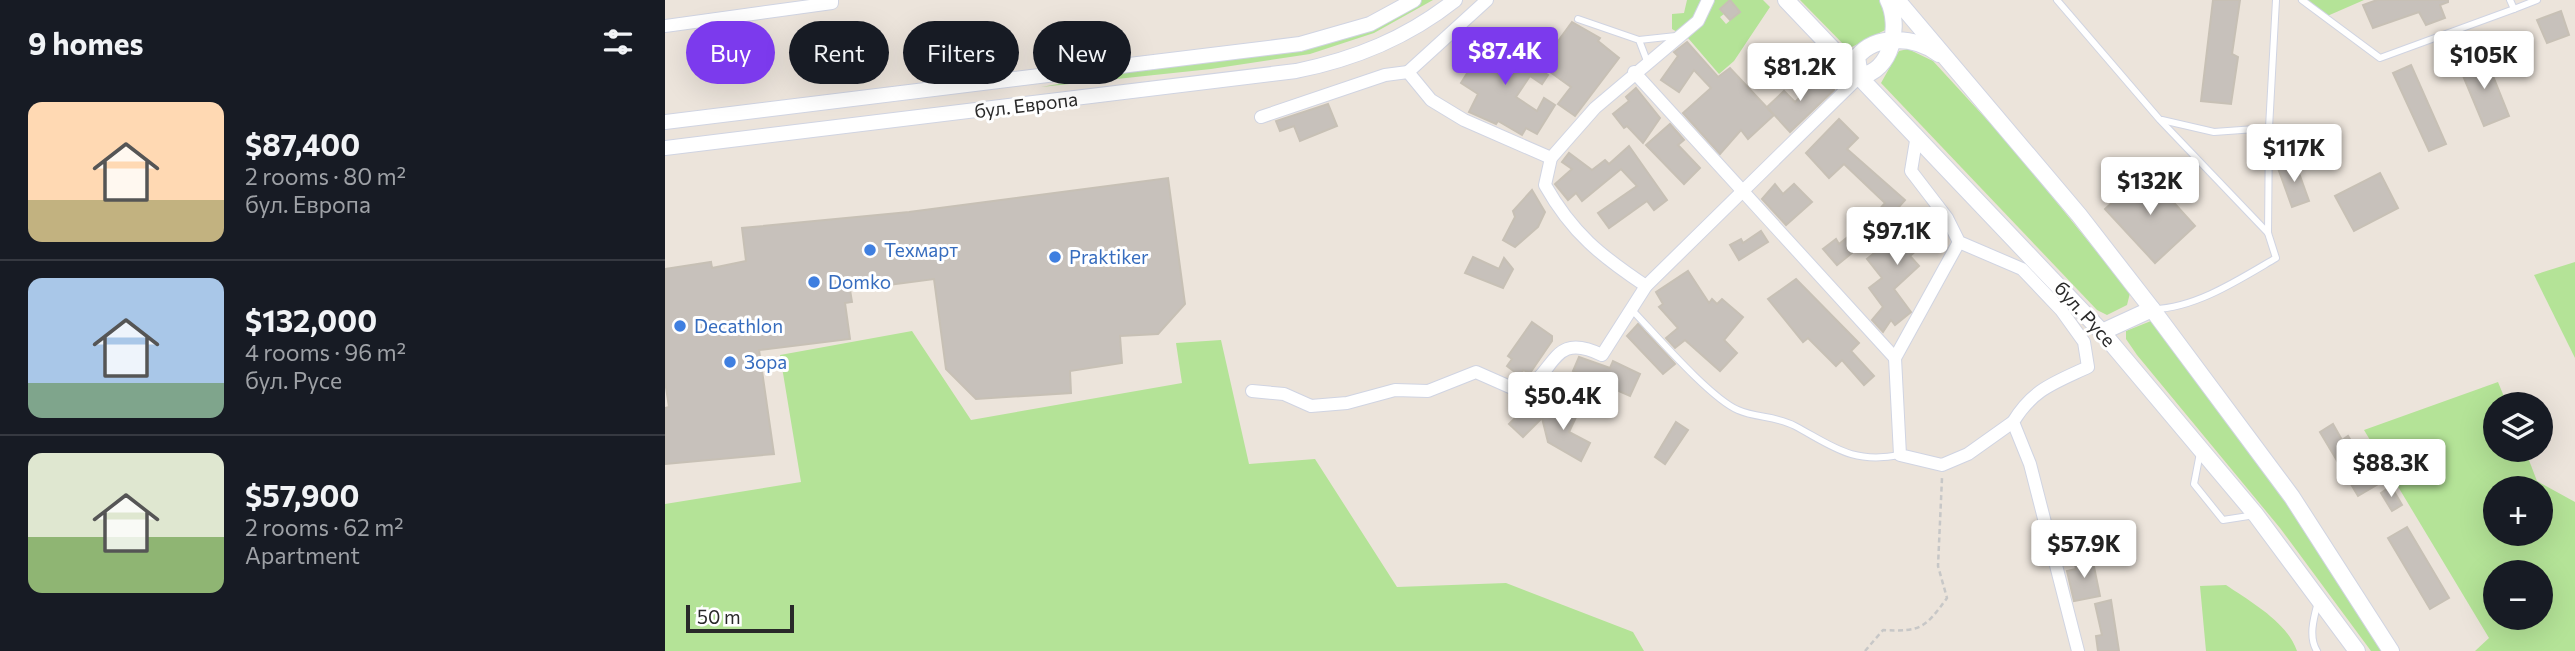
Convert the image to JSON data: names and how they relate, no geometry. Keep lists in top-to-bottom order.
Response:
{
  "streets": {
    "main road": ["бул. Русе"],
    "street": ["бул. Европа"]
  },
  "places": [
    "Техмарт",
    "Praktiker",
    "Domko",
    "Decathlon",
    "Зора"
  ],
  "scale_bar": "50 m",
  "page": {
    "heading": "9 homes",
    "chip": [
      "Buy",
      "Rent",
      "Filters",
      "New"
    ],
    "price": [
      "$87.4K",
      "$105K",
      "$81.2K",
      "$117K",
      "$132K",
      "$97.1K",
      "$50.4K",
      "$88.3K",
      "$57.9K"
    ],
    "list": [
      {
        "name": "$87,400",
        "note": "2 rooms · 80 m² · бул. Европа"
      },
      {
        "name": "$132,000",
        "note": "4 rooms · 96 m² · бул. Русе"
      },
      {
        "name": "$57,900",
        "note": "2 rooms · 62 m² · Apartment"
      }
    ],
    "map_buttons": ["+", "−"],
    "scale": "50 m"
  }
}
